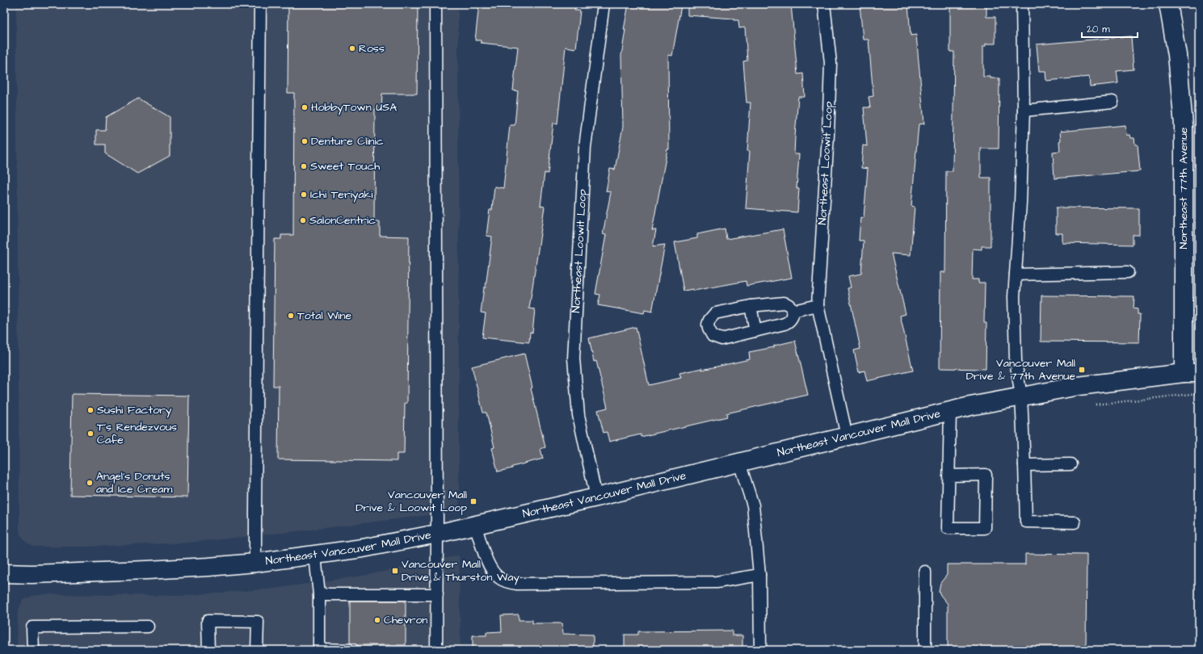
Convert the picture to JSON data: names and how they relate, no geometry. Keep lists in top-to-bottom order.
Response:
{
  "streets": {
    "main road": ["Northeast 77th Avenue", "Northeast Vancouver Mall Drive"],
    "lane": ["Northeast Loowit Loop"]
  },
  "crossings": [
    ["Northeast Loowit Loop", "Northeast Vancouver Mall Drive"],
    ["Northeast 77th Avenue", "Northeast Vancouver Mall Drive"]
  ],
  "places": {
    "other": [
      "Ross",
      "HobbyTown USA",
      "Denture Clinic",
      "Sweet Touch",
      "Ichi Teriyaki",
      "SalonCentric",
      "Total Wine",
      "Sushi Factory",
      "T's Rendezvous Cafe",
      "Angel's Donuts and Ice Cream",
      "Chevron"
    ],
    "transit": ["Vancouver Mall Drive & 77th Avenue", "Vancouver Mall Drive & Loowit Loop", "Vancouver Mall Drive & Thurston Way"]
  },
  "scale_bar": "20 m"
}
